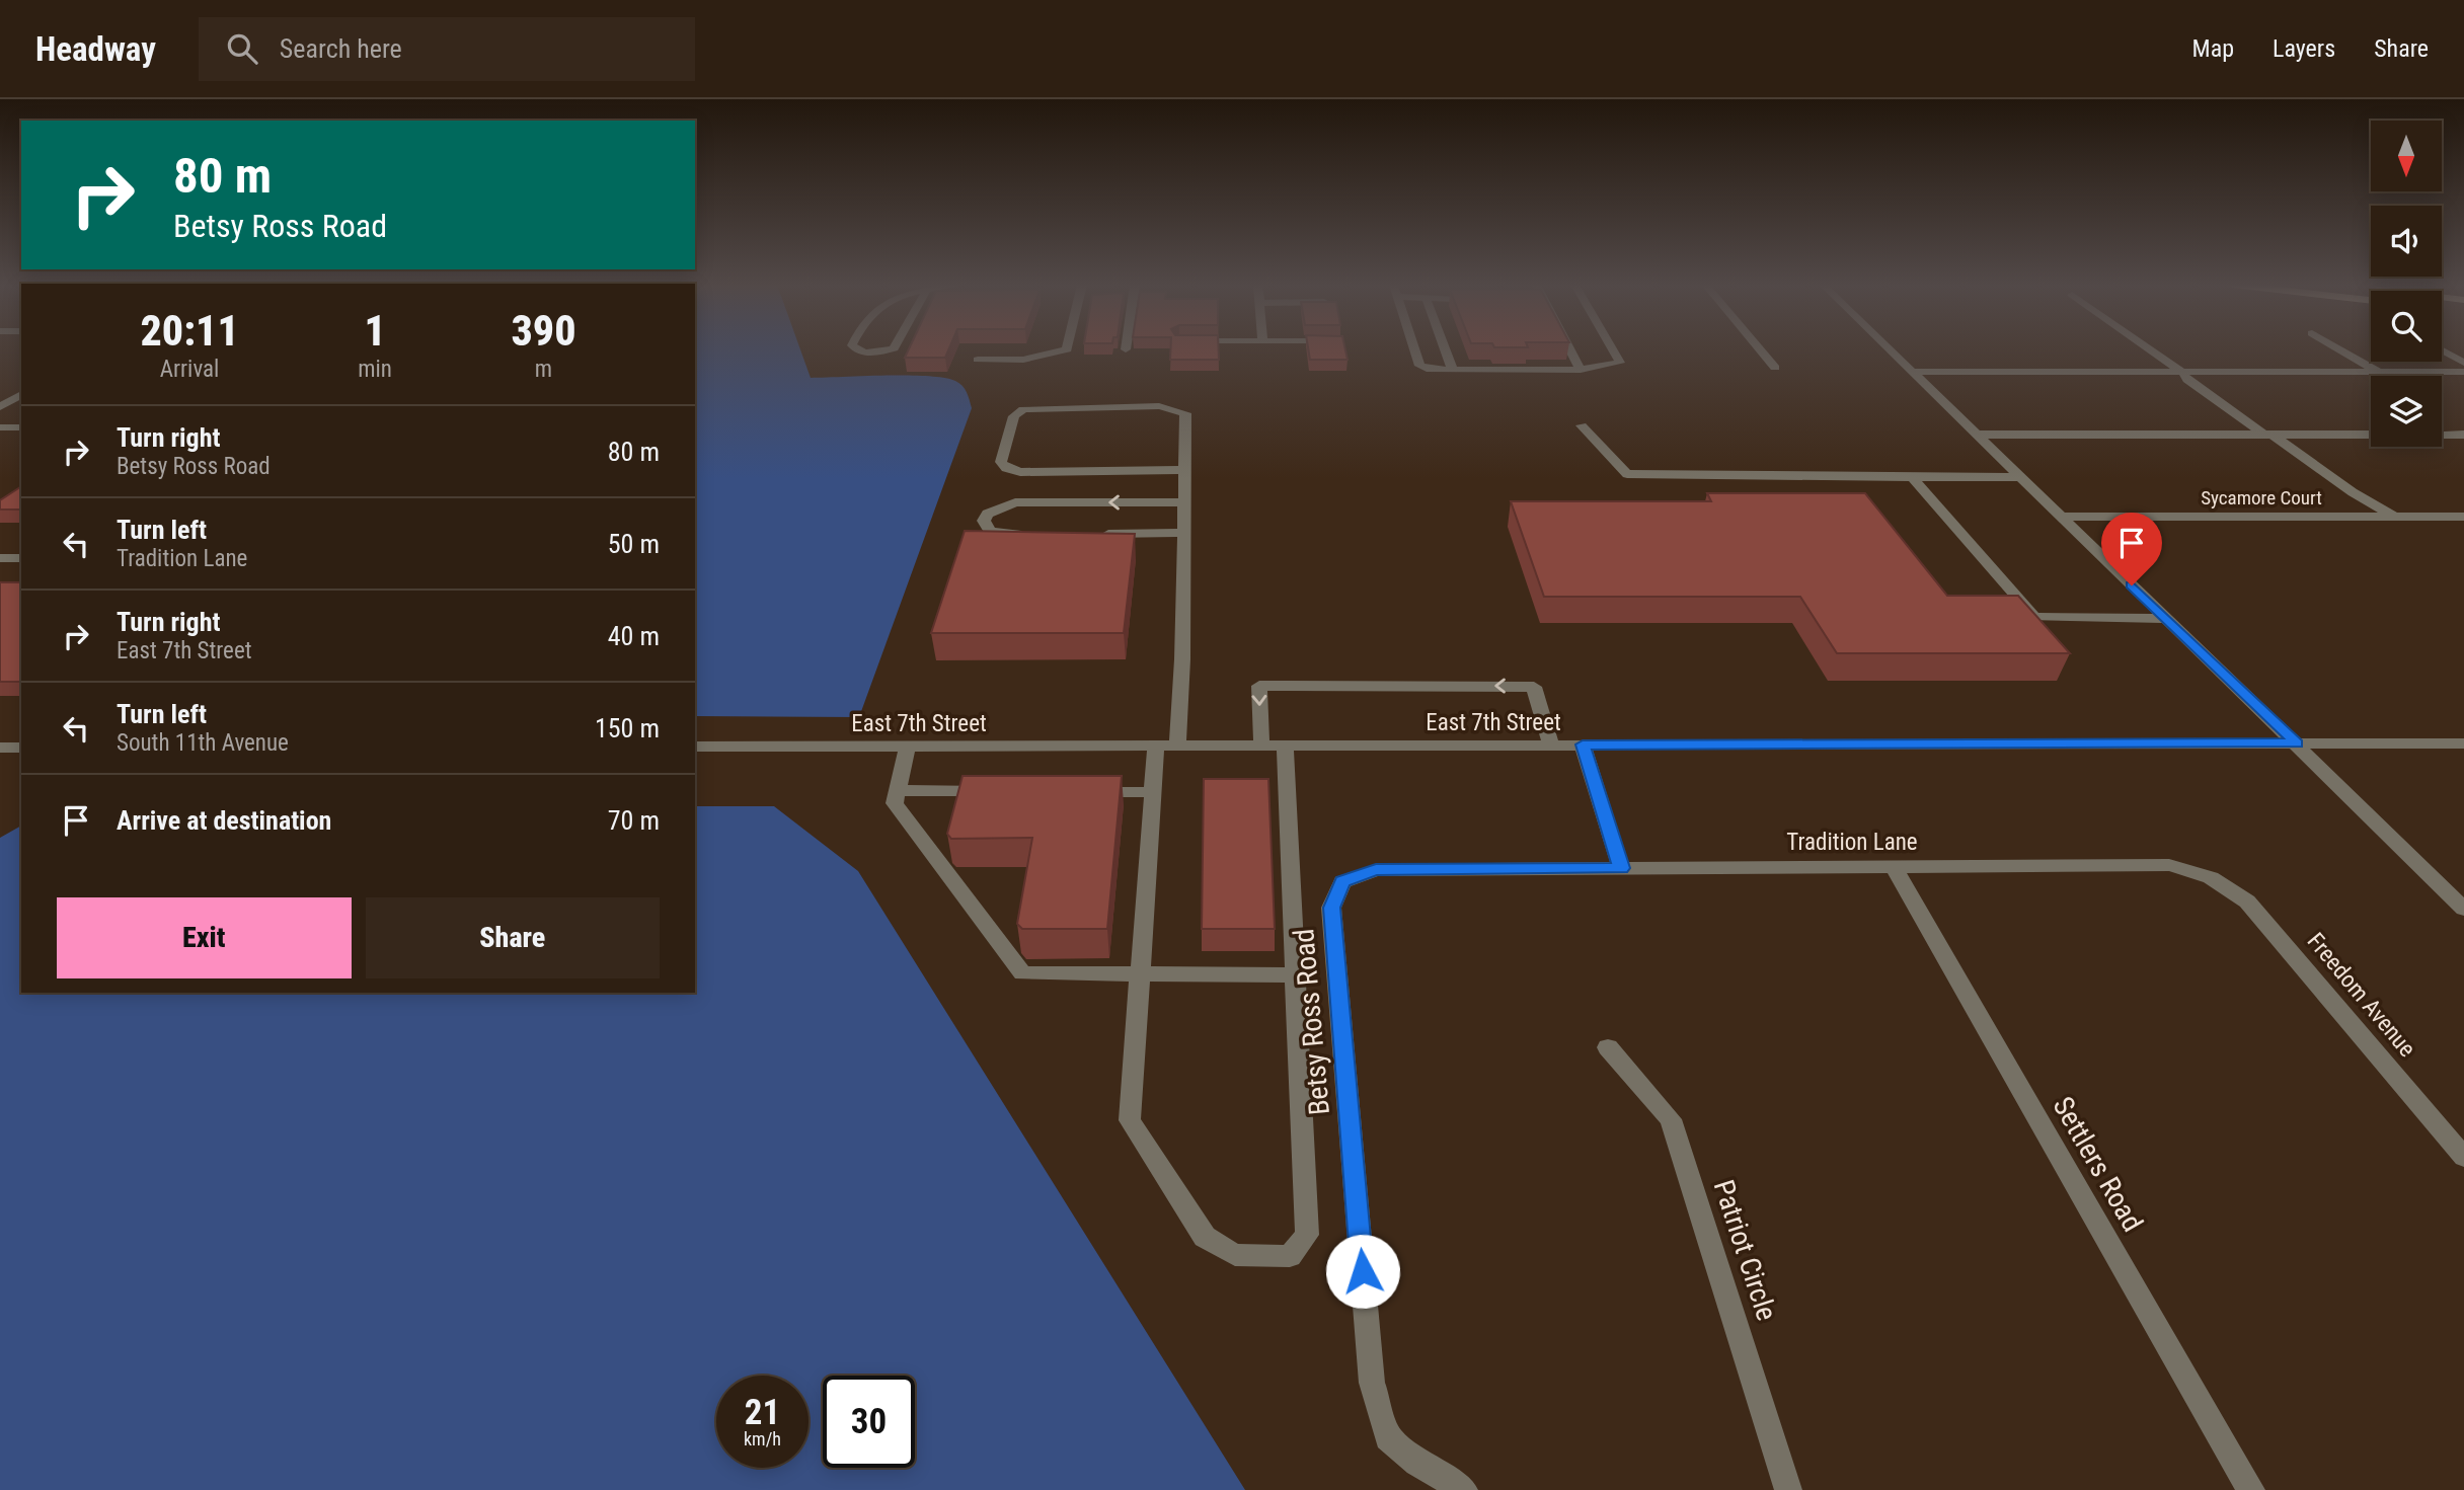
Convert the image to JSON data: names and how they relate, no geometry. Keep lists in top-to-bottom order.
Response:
{
  "streets": {
    "street": [
      "Sycamore Court",
      "East 7th Street",
      "Tradition Lane",
      "Freedom Avenue",
      "Betsy Ross Road",
      "Settlers Road",
      "Patriot Circle"
    ]
  },
  "crossings": [
    ["Tradition Lane", "Freedom Avenue"],
    ["Tradition Lane", "Betsy Ross Road"],
    ["Tradition Lane", "Settlers Road"]
  ],
  "north": "bottom",
  "page": {
    "header": "Headway",
    "search": "Search here",
    "nav": ["Map", "Layers", "Share"],
    "turn": ["80 m", "Betsy Ross Road"],
    "eta": [
      "20:11",
      "Arrival",
      "1",
      "min",
      "390",
      "m"
    ],
    "list": [
      {
        "name": "Turn right",
        "note": "Betsy Ross Road",
        "value": "80 m"
      },
      {
        "name": "Turn left",
        "note": "Tradition Lane",
        "value": "50 m"
      },
      {
        "name": "Turn right",
        "note": "East 7th Street",
        "value": "40 m"
      },
      {
        "name": "Turn left",
        "note": "South 11th Avenue",
        "value": "150 m"
      },
      {
        "name": "Arrive at destination",
        "value": "70 m"
      }
    ],
    "buttons": ["Exit", "Share"],
    "speed": "21 km/h",
    "limit": "30"
  }
}
